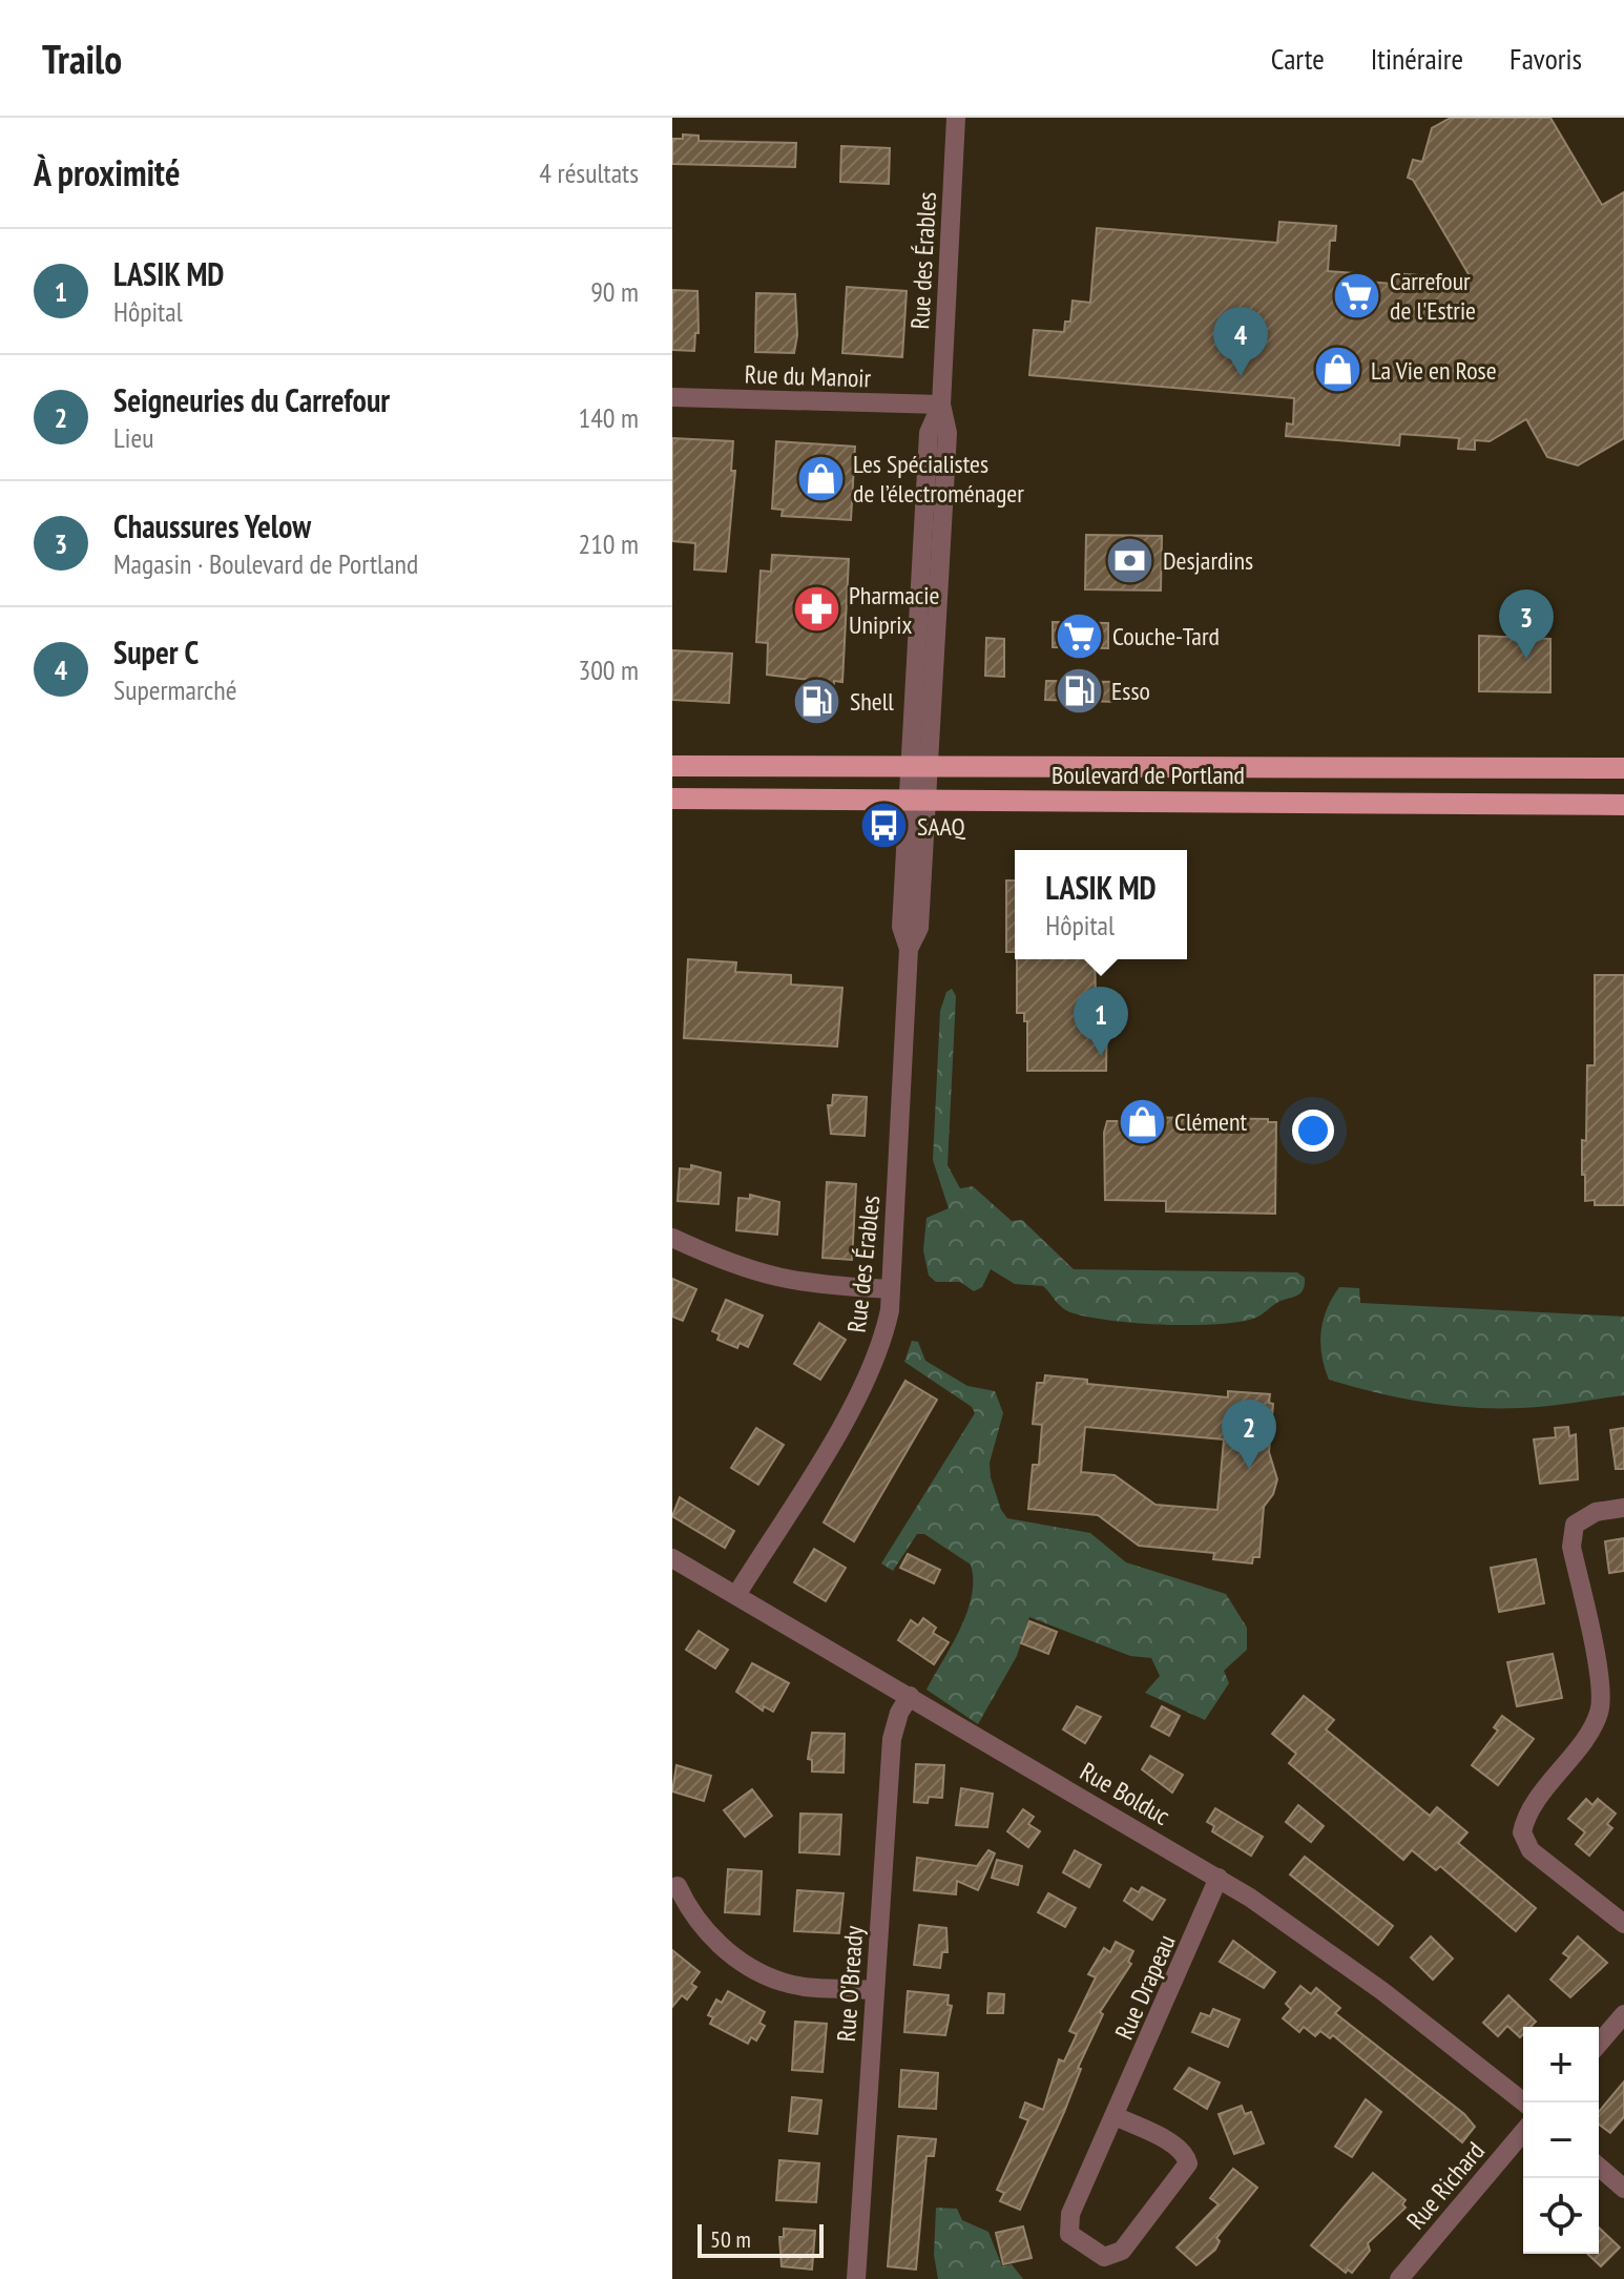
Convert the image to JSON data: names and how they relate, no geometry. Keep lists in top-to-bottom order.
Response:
{
  "streets": {
    "main road": ["Boulevard de Portland"],
    "street": [
      "Rue des Érables",
      "Rue du Manoir",
      "Rue Bolduc",
      "Rue O'Bready",
      "Rue Drapeau",
      "Rue Richard"
    ]
  },
  "crossings": [
    ["Rue des Érables", "Rue du Manoir"],
    ["Rue des Érables", "Boulevard de Portland"],
    ["Rue des Érables", "Rue Bolduc"],
    ["Rue Bolduc", "Rue O'Bready"],
    ["Rue Bolduc", "Rue Drapeau"]
  ],
  "places": {
    "supermarket": ["Carrefour de l'Estrie", "Couche-Tard"],
    "shop": ["La Vie en Rose", "Les Spécialistes de l’électroménager", "Clément"],
    "bank": ["Desjardins"],
    "pharmacy": ["Pharmacie Uniprix"],
    "fuel station": ["Esso", "Shell"],
    "bus stop": ["SAAQ"]
  },
  "scale_bar": "50 m",
  "page": {
    "header": "Trailo",
    "nav": ["Carte", "Itinéraire", "Favoris"],
    "heading": ["À proximité", "4 résultats"],
    "list": [
      {
        "mark": "1",
        "name": "LASIK MD",
        "note": "Hôpital",
        "value": "90 m"
      },
      {
        "mark": "2",
        "name": "Seigneuries du Carrefour",
        "note": "Lieu",
        "value": "140 m"
      },
      {
        "mark": "3",
        "name": "Chaussures Yelow",
        "note": "Magasin · Boulevard de Portland",
        "value": "210 m"
      },
      {
        "mark": "4",
        "name": "Super C",
        "note": "Supermarché",
        "value": "300 m"
      }
    ],
    "pins": [
      "4",
      "3",
      "1",
      "2"
    ],
    "popup": ["LASIK MD", "Hôpital"],
    "map_buttons": ["+", "−"],
    "scale": "50 m"
  }
}
